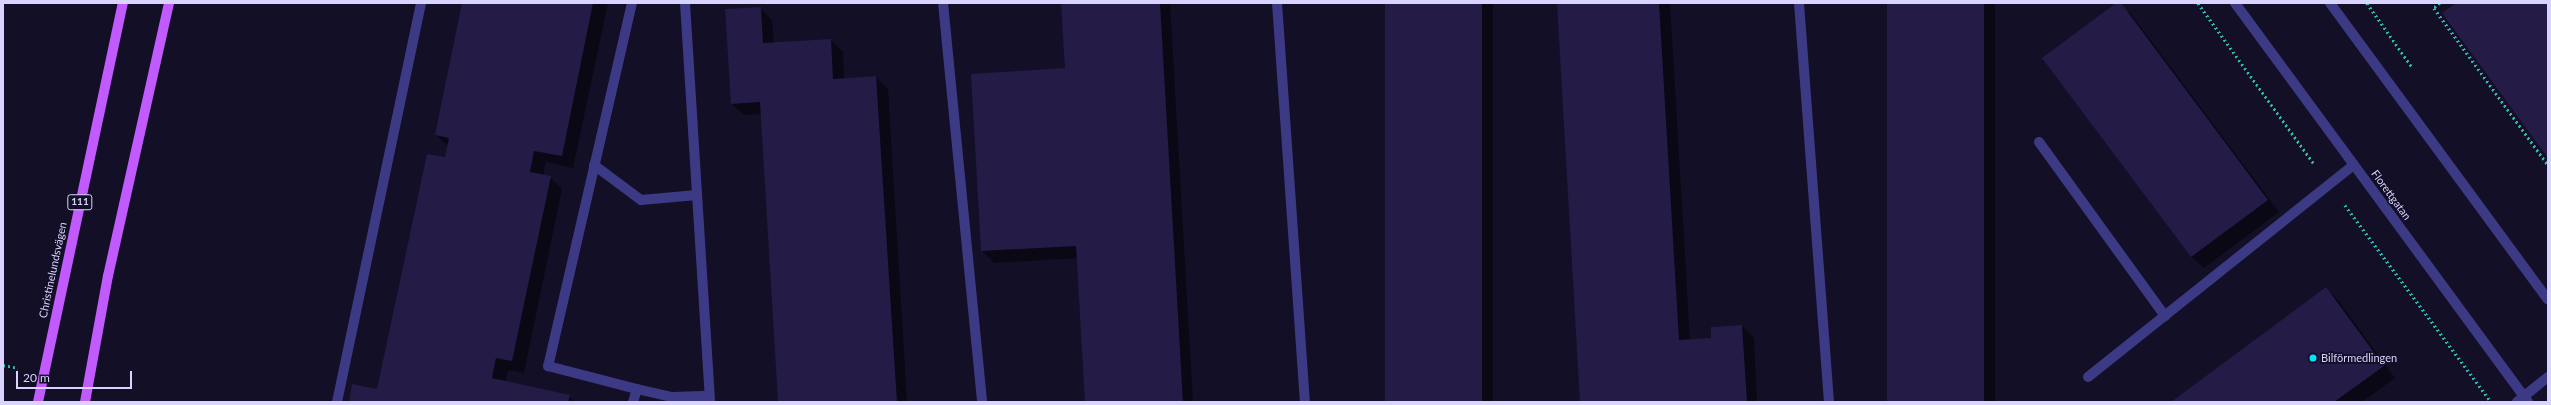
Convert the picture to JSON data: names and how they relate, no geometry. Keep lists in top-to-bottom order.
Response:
{
  "streets": {
    "main road": ["111", "Christinelundsvägen"],
    "street": ["Florettgatan"]
  },
  "places": ["Bilförmedlingen"],
  "scale_bar": "20 m"
}
